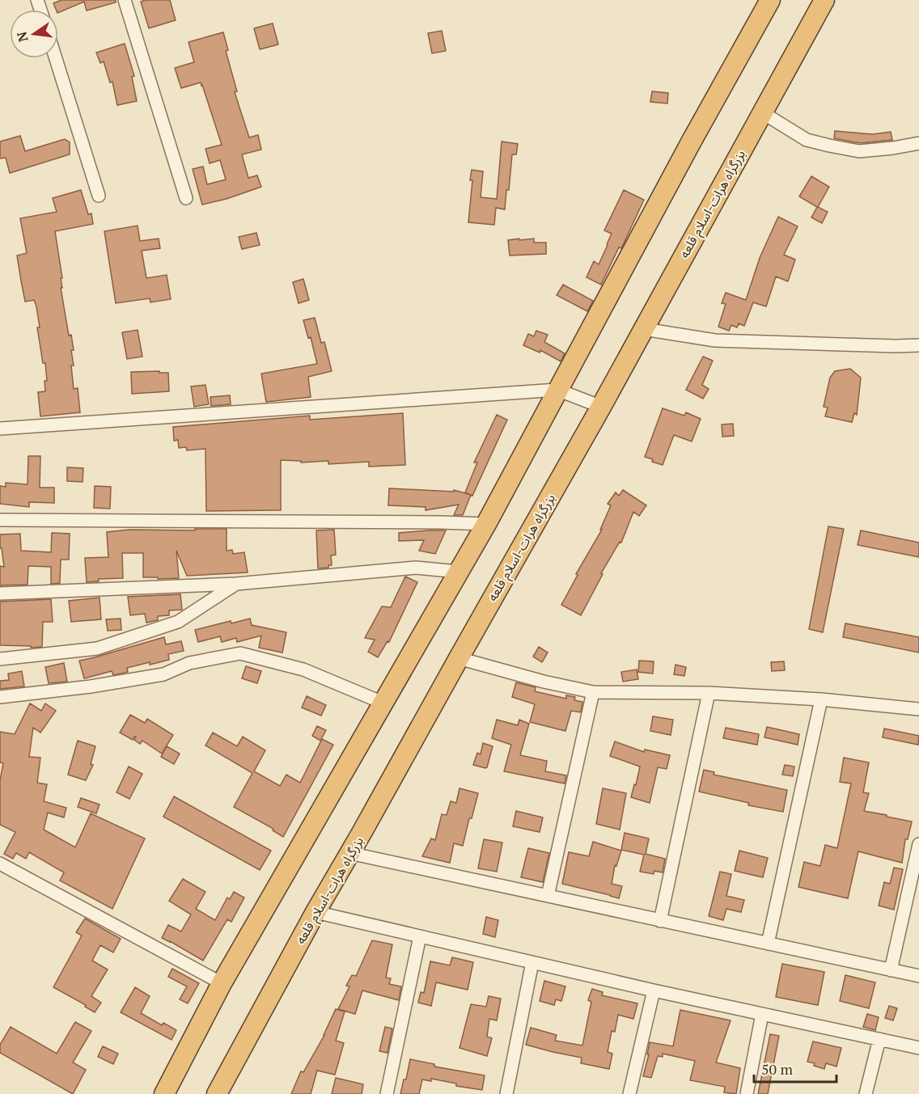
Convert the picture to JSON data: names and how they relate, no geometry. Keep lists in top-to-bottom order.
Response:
{
  "streets": {
    "highway": ["بزرگراه هرات-اسلام قلعه"]
  },
  "scale_bar": "50 m",
  "north": "left"
}
